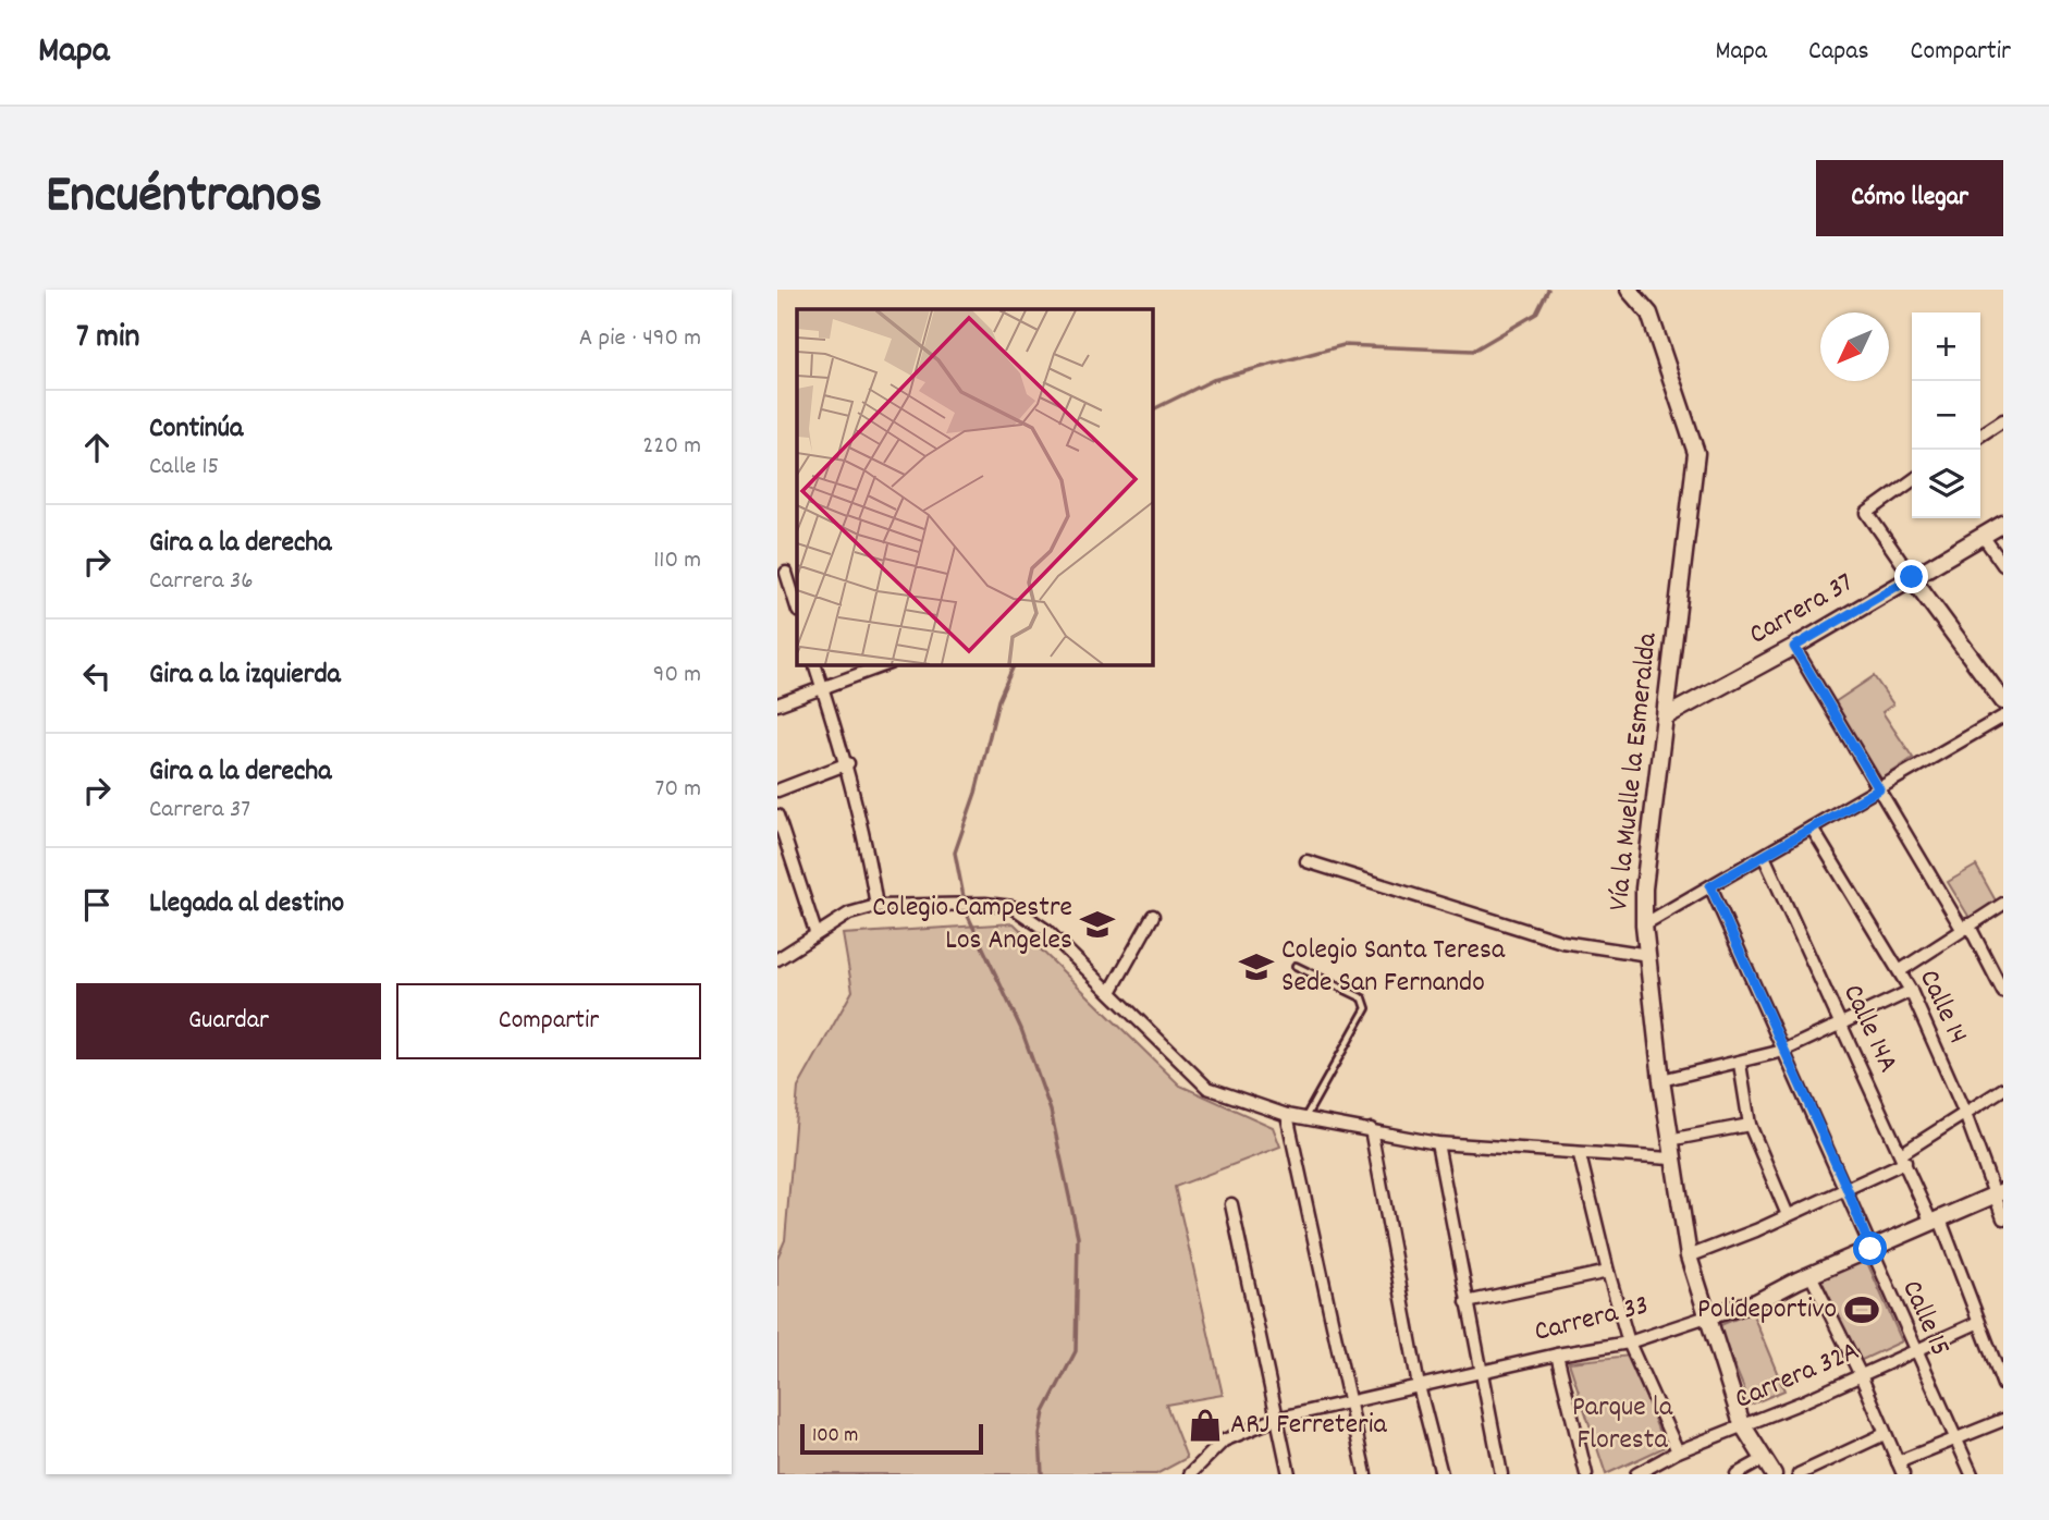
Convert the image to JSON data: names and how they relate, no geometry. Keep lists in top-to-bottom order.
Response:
{
  "streets": {
    "street": [
      "Carrera 37",
      "Vía la Muelle la Esmeralda",
      "Calle 14",
      "Calle 14A",
      "Calle 15",
      "Carrera 33",
      "Carrera 32A"
    ]
  },
  "crossings": [
    ["Carrera 37", "Vía la Muelle la Esmeralda"],
    ["Vía la Muelle la Esmeralda", "Carrera 33"],
    ["Vía la Muelle la Esmeralda", "Carrera 32A"],
    ["Calle 14", "Carrera 33"],
    ["Calle 14A", "Carrera 33"],
    ["Calle 14A", "Carrera 32A"],
    ["Calle 15", "Carrera 33"],
    ["Calle 15", "Carrera 32A"]
  ],
  "parks": ["Parque la Floresta"],
  "places": {
    "school or university": ["Colegio Campestre Los Angeles", "Colegio Santa Teresa Sede San Fernando"],
    "sports": ["Polideportivo"],
    "shop": ["ARJ Ferreteria"]
  },
  "scale_bar": "100 m",
  "north": "bottom left",
  "page": {
    "header": "Mapa",
    "nav": ["Mapa", "Capas", "Compartir"],
    "title": "Encuéntranos",
    "buttons": [
      "Cómo llegar",
      ["Guardar", "Compartir"]
    ],
    "heading": ["7 min", "A pie · 490 m"],
    "map_buttons": ["+", "−"],
    "list": [
      ["Continúa", "Calle 15", "220 m"],
      ["Gira a la derecha", "Carrera 36", "110 m"],
      ["Gira a la izquierda", "90 m"],
      ["Gira a la derecha", "Carrera 37", "70 m"],
      "Llegada al destino"
    ],
    "scale": "100 m"
  }
}
